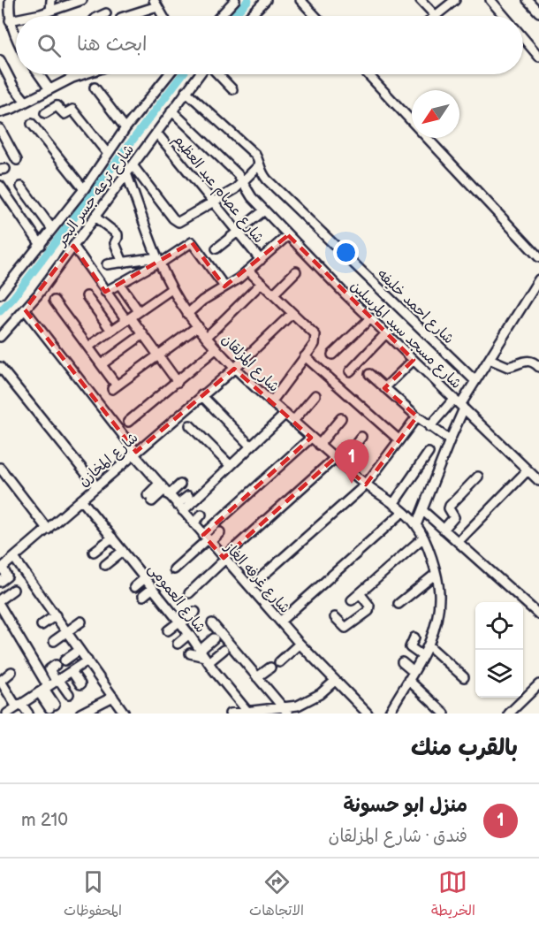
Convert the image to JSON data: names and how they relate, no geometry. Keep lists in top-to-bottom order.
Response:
{
  "streets": {
    "street": [
      "شارع عصام عبد العظيم",
      "شارع ترعه جسر البحر",
      "شارع احمد خليفه",
      "شارع مسجد سيد المرسلين",
      "شارع المزلقان",
      "شارع المخازن",
      "شارع غرفه الغاز",
      "شارع العمومى"
    ]
  },
  "crossings": [
    ["شارع عصام عبد العظيم", "شارع ترعه جسر البحر"],
    ["شارع ترعه جسر البحر", "شارع احمد خليفه"],
    ["شارع ترعه جسر البحر", "شارع مسجد سيد المرسلين"],
    ["شارع ترعه جسر البحر", "شارع المزلقان"],
    ["شارع ترعه جسر البحر", "شارع غرفه الغاز"],
    ["شارع المزلقان", "شارع المخازن"],
    ["شارع المخازن", "شارع غرفه الغاز"],
    ["شارع المخازن", "شارع العمومى"]
  ],
  "north": "bottom left",
  "page": {
    "search": "ابحث هنا",
    "pins": "1",
    "heading": "بالقرب منك",
    "list": [
      {
        "mark": "1",
        "name": "منزل ابو حسونة",
        "note": "فندق · شارع المزلقان",
        "value": "210 m"
      }
    ],
    "nav": ["الخريطة", "الاتجاهات", "المحفوظات"]
  }
}
